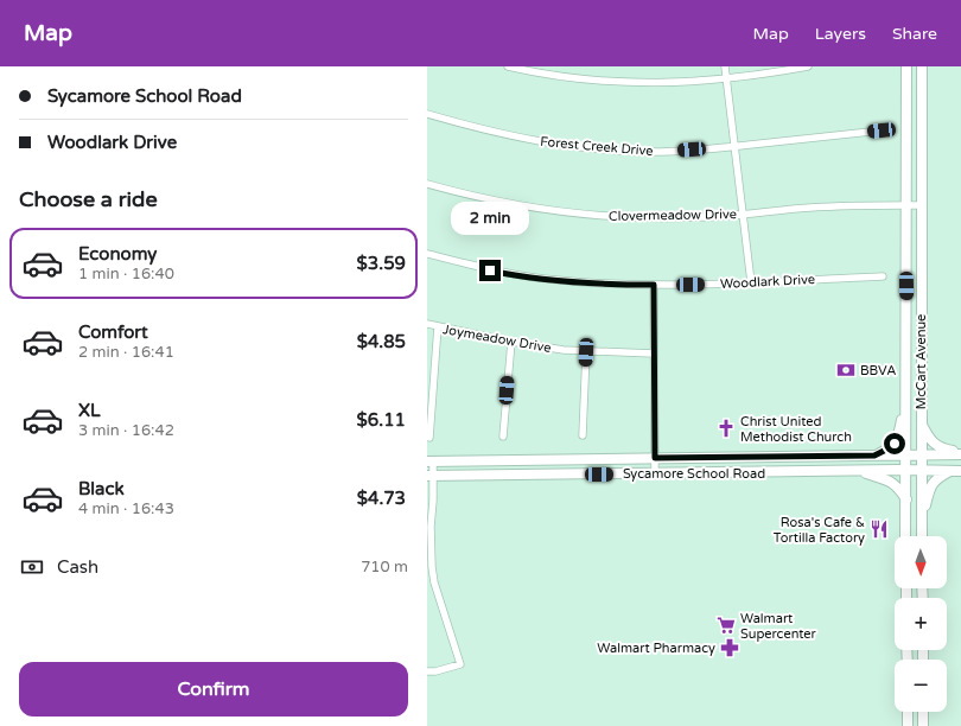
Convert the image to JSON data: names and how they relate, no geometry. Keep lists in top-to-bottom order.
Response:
{
  "streets": {
    "main road": ["McCart Avenue", "Sycamore School Road"],
    "street": [
      "Forest Creek Drive",
      "Clovermeadow Drive",
      "Woodlark Drive",
      "Joymeadow Drive"
    ]
  },
  "crossings": [
    ["Clovermeadow Drive", "McCart Avenue"],
    ["McCart Avenue", "Sycamore School Road"]
  ],
  "places": {
    "bank": ["BBVA"],
    "church": ["Christ United Methodist Church"],
    "restaurant": ["Rosa's Cafe & Tortilla Factory"],
    "supermarket": ["Walmart Supercenter"],
    "pharmacy": ["Walmart Pharmacy"]
  },
  "north": "bottom",
  "page": {
    "header": "Map",
    "nav": ["Map", "Layers", "Share"],
    "banner": ["Sycamore School Road", "Woodlark Drive"],
    "heading": "Choose a ride",
    "bubble": "2 min",
    "list": [
      {
        "name": "Economy",
        "note": "1 min · 16:40",
        "value": "$3.59"
      },
      {
        "name": "Comfort",
        "note": "2 min · 16:41",
        "value": "$4.85"
      },
      {
        "name": "XL",
        "note": "3 min · 16:42",
        "value": "$6.11"
      },
      {
        "name": "Black",
        "note": "4 min · 16:43",
        "value": "$4.73"
      }
    ],
    "map_buttons": ["+", "−"],
    "pay": ["Cash", "710 m"],
    "buttons": "Confirm"
  }
}
